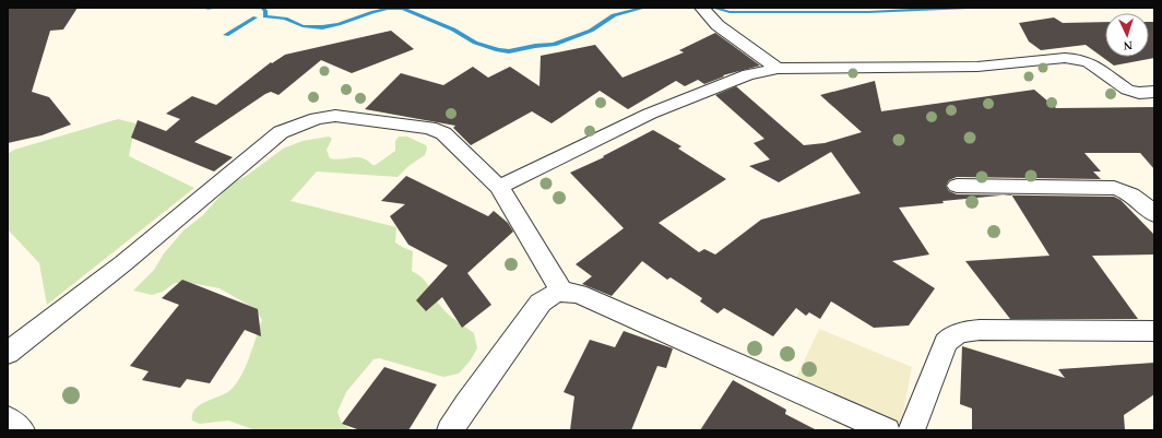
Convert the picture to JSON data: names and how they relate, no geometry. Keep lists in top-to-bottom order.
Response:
{
  "north": "bottom"
}
